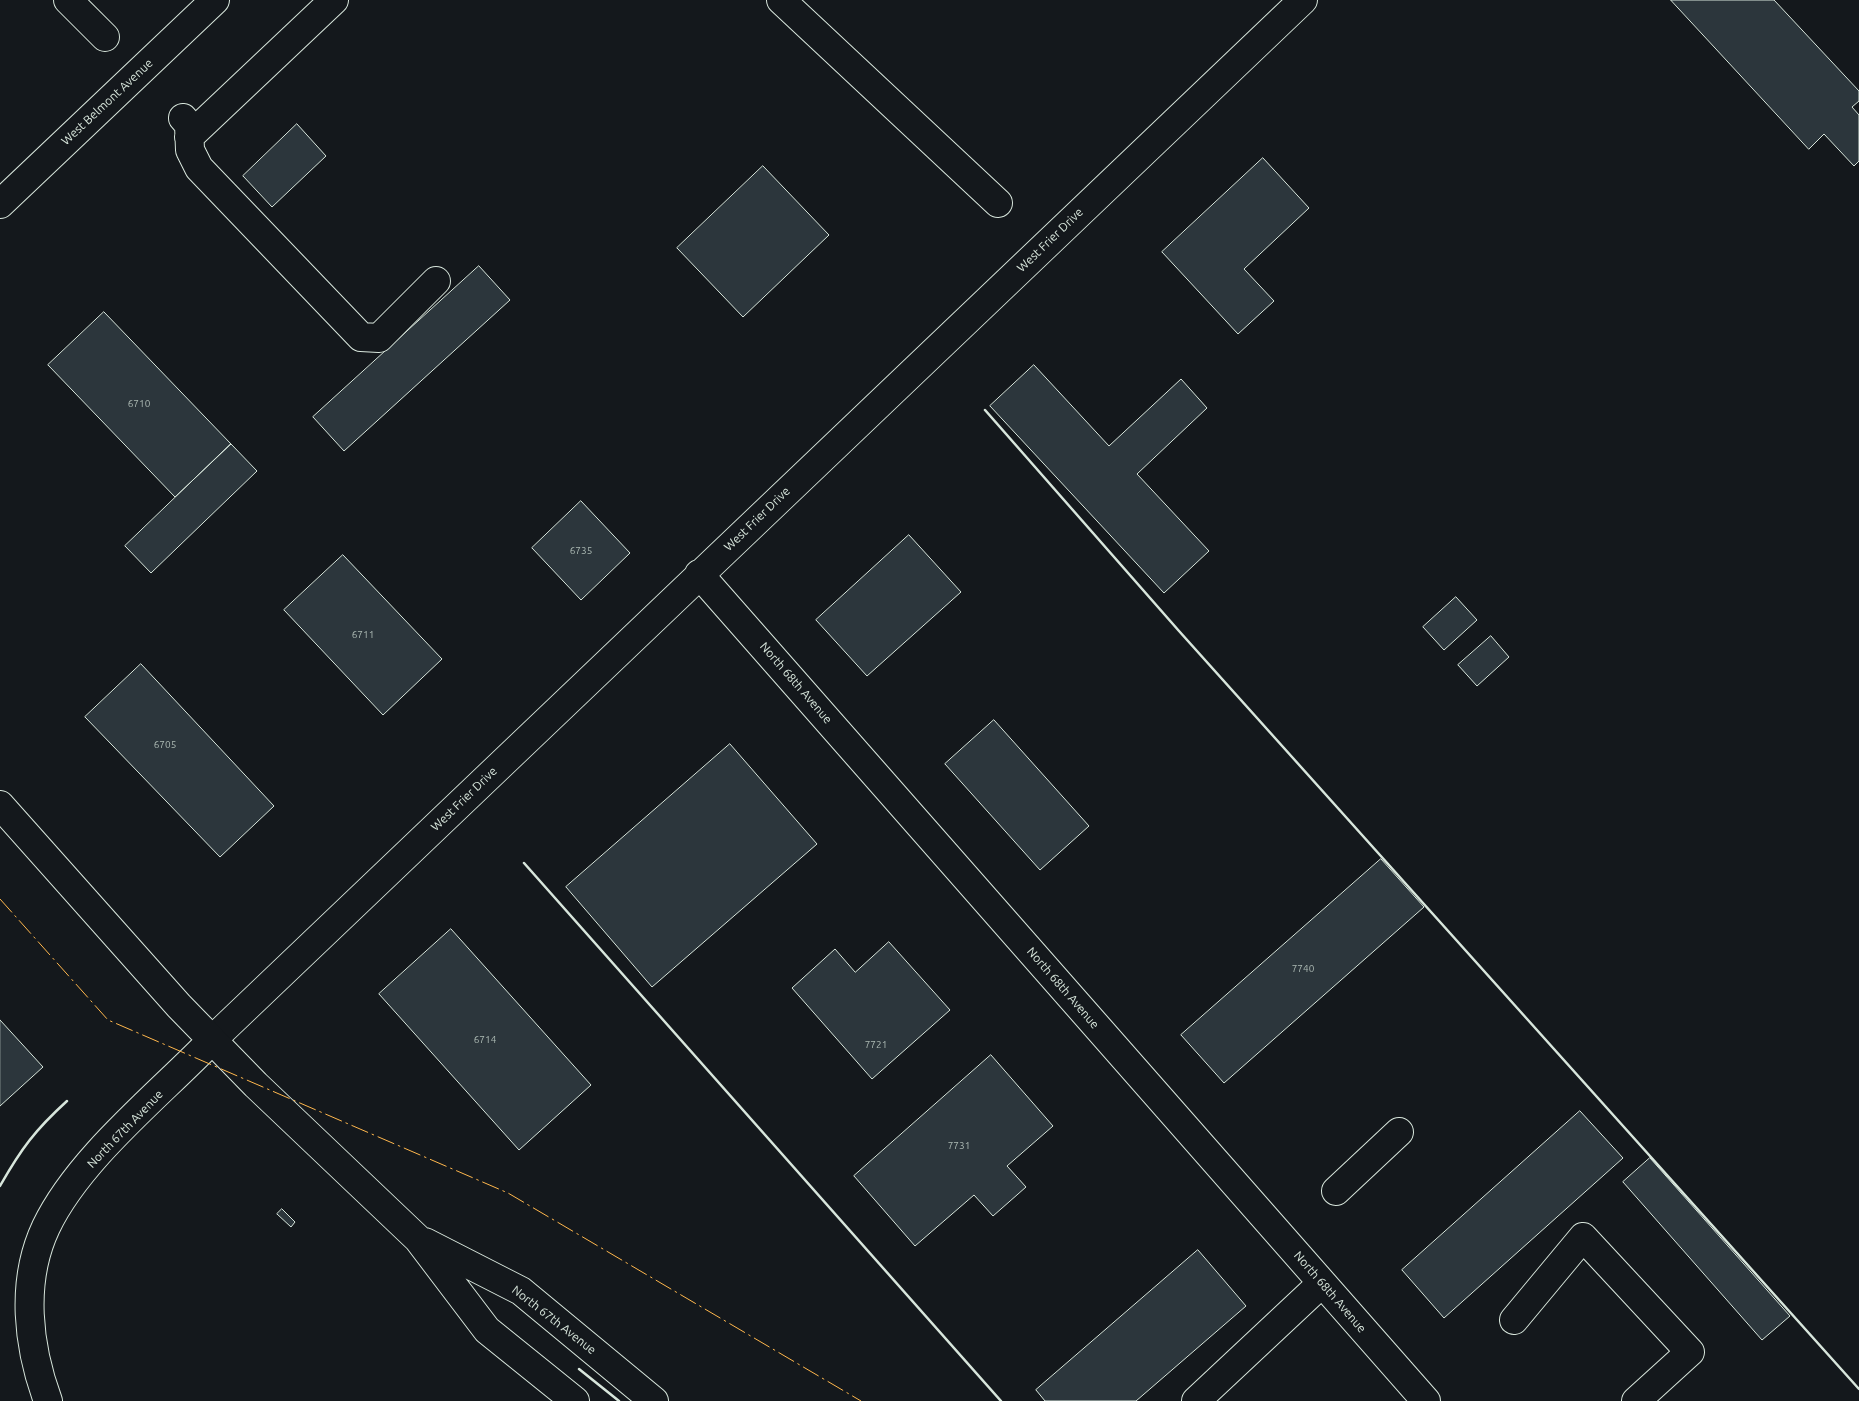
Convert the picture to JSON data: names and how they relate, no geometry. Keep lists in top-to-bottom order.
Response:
{
  "streets": {
    "street": [
      "West Belmont Avenue",
      "West Frier Drive",
      "North 68th Avenue",
      "North 67th Avenue"
    ]
  },
  "crossings": [
    ["West Frier Drive", "North 68th Avenue"],
    ["West Frier Drive", "North 67th Avenue"]
  ],
  "house_numbers": [
    "6710",
    "6735",
    "6711",
    "6705",
    "7740",
    "6714",
    "7721",
    "7731"
  ]
}
